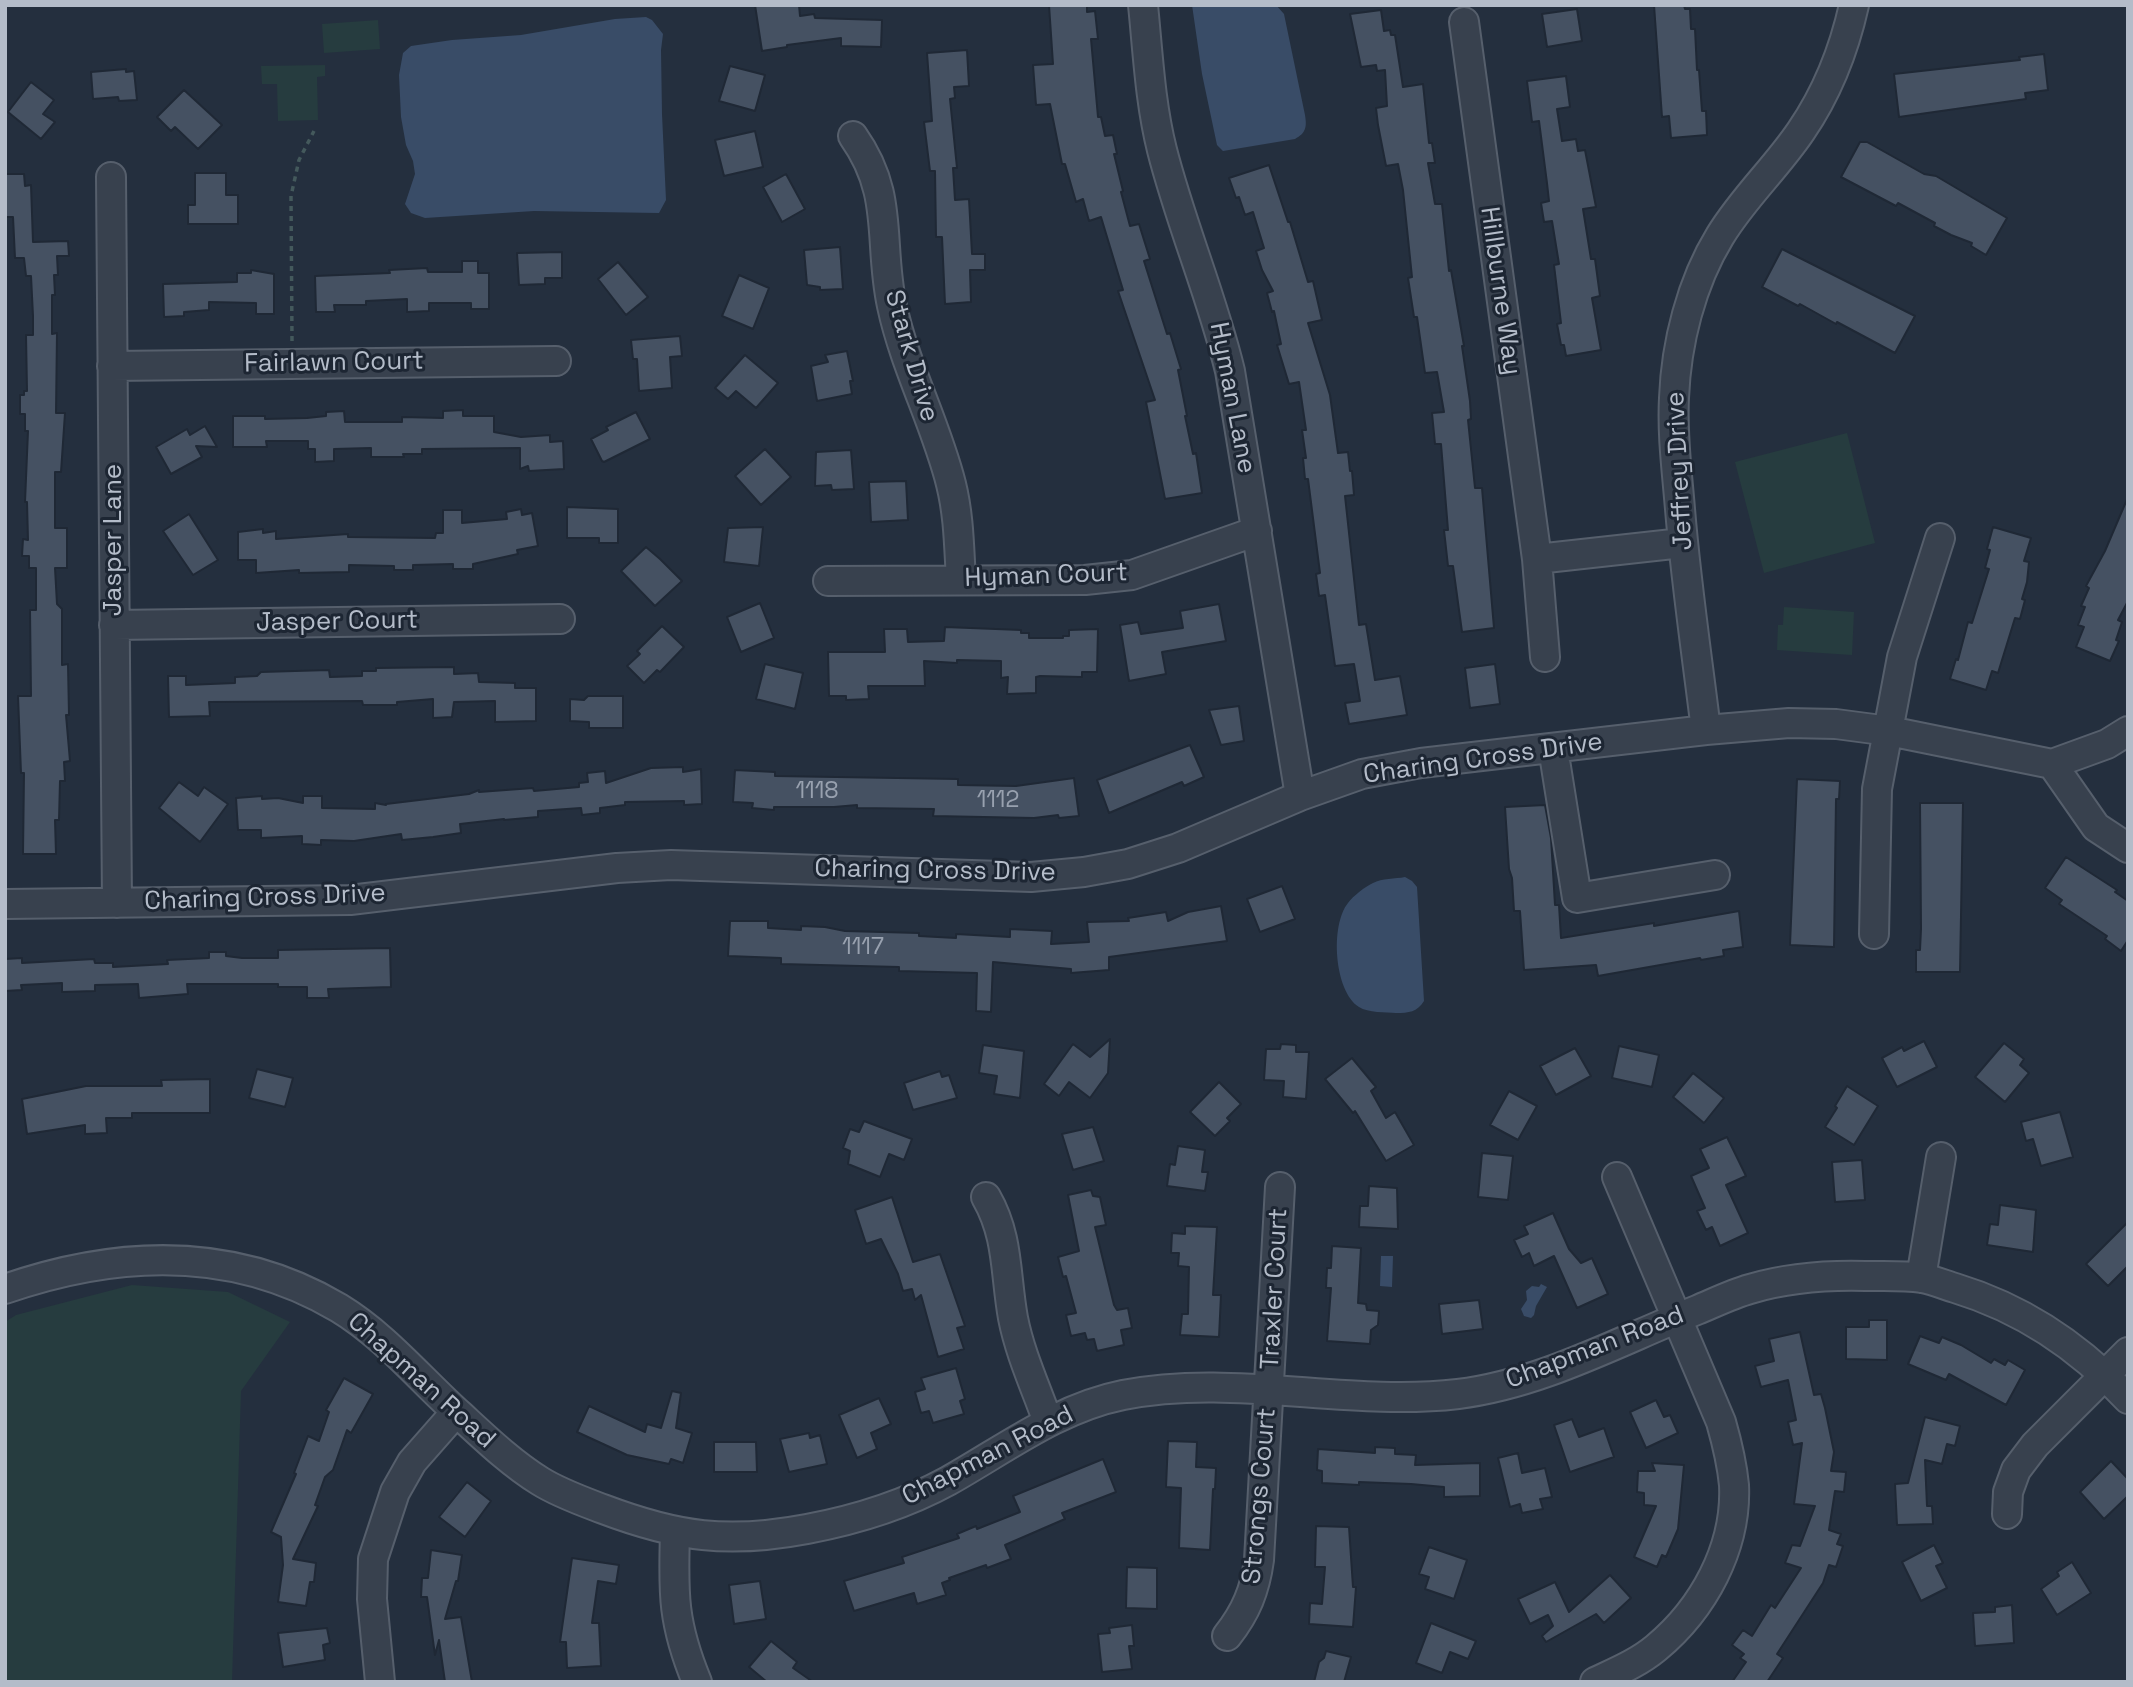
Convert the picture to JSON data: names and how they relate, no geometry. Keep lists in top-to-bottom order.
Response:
{
  "streets": {
    "street": [
      "Hillburne Way",
      "Stark Drive",
      "Fairlawn Court",
      "Hyman Lane",
      "Jeffrey Drive",
      "Jasper Lane",
      "Hyman Court",
      "Jasper Court",
      "Charing Cross Drive",
      "Traxler Court",
      "Chapman Road",
      "Strongs Court"
    ]
  },
  "crossings": [
    ["Stark Drive", "Hyman Court"],
    ["Fairlawn Court", "Jasper Lane"],
    ["Hyman Lane", "Hyman Court"],
    ["Hyman Lane", "Charing Cross Drive"],
    ["Jeffrey Drive", "Charing Cross Drive"],
    ["Jasper Lane", "Jasper Court"],
    ["Jasper Lane", "Charing Cross Drive"],
    ["Traxler Court", "Chapman Road"],
    ["Traxler Court", "Strongs Court"],
    ["Chapman Road", "Strongs Court"]
  ],
  "house_numbers": ["1118", "1112", "1117"]
}
